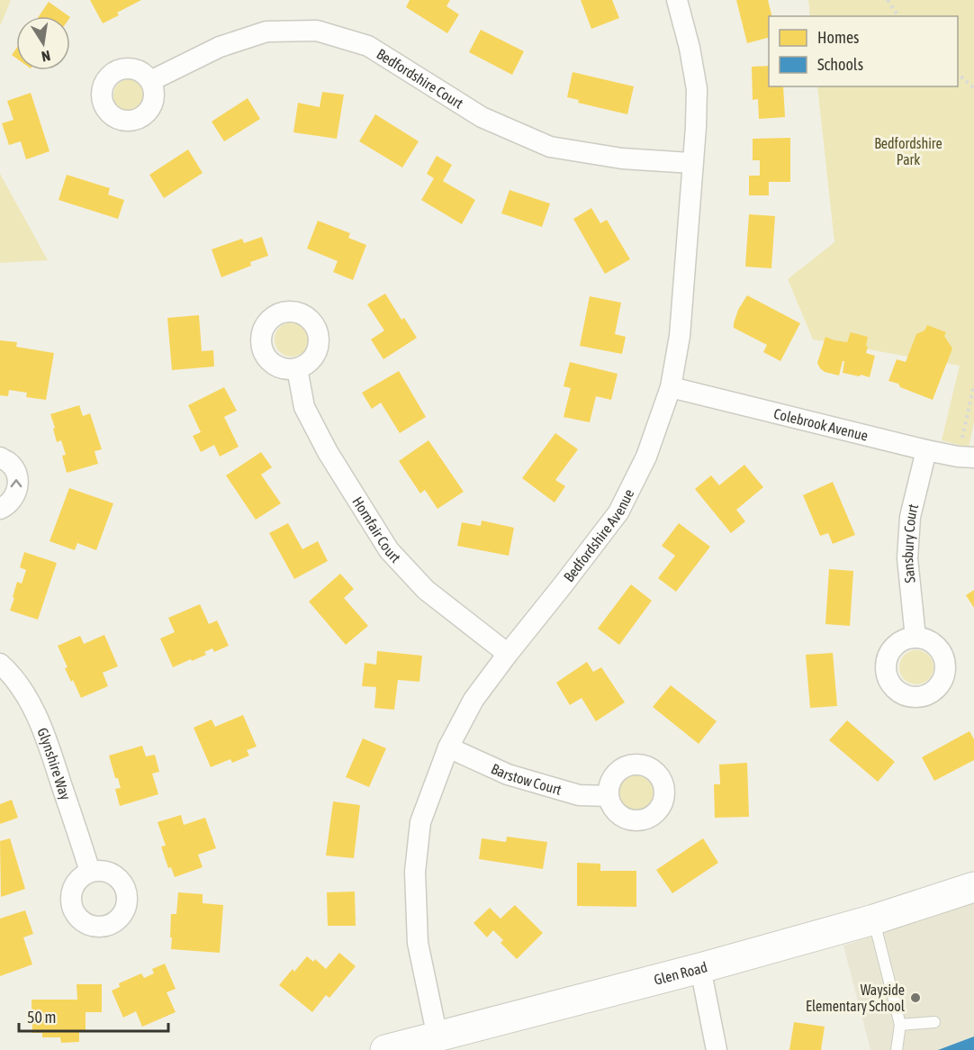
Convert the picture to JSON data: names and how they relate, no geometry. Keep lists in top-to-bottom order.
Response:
{
  "streets": {
    "main road": ["Glen Road"],
    "street": [
      "Bedfordshire Court",
      "Colebrook Avenue",
      "Hornfair Court",
      "Bedfordshire Avenue",
      "Sansbury Court",
      "Glynshire Way",
      "Barstow Court"
    ]
  },
  "crossings": [
    ["Bedfordshire Court", "Bedfordshire Avenue"],
    ["Colebrook Avenue", "Bedfordshire Avenue"],
    ["Colebrook Avenue", "Sansbury Court"],
    ["Hornfair Court", "Bedfordshire Avenue"],
    ["Bedfordshire Avenue", "Barstow Court"],
    ["Bedfordshire Avenue", "Glen Road"]
  ],
  "parks": ["Bedfordshire Park"],
  "places": ["Wayside Elementary School"],
  "legend": ["Homes", "Schools"],
  "scale_bar": "50 m",
  "north": "bottom"
}
